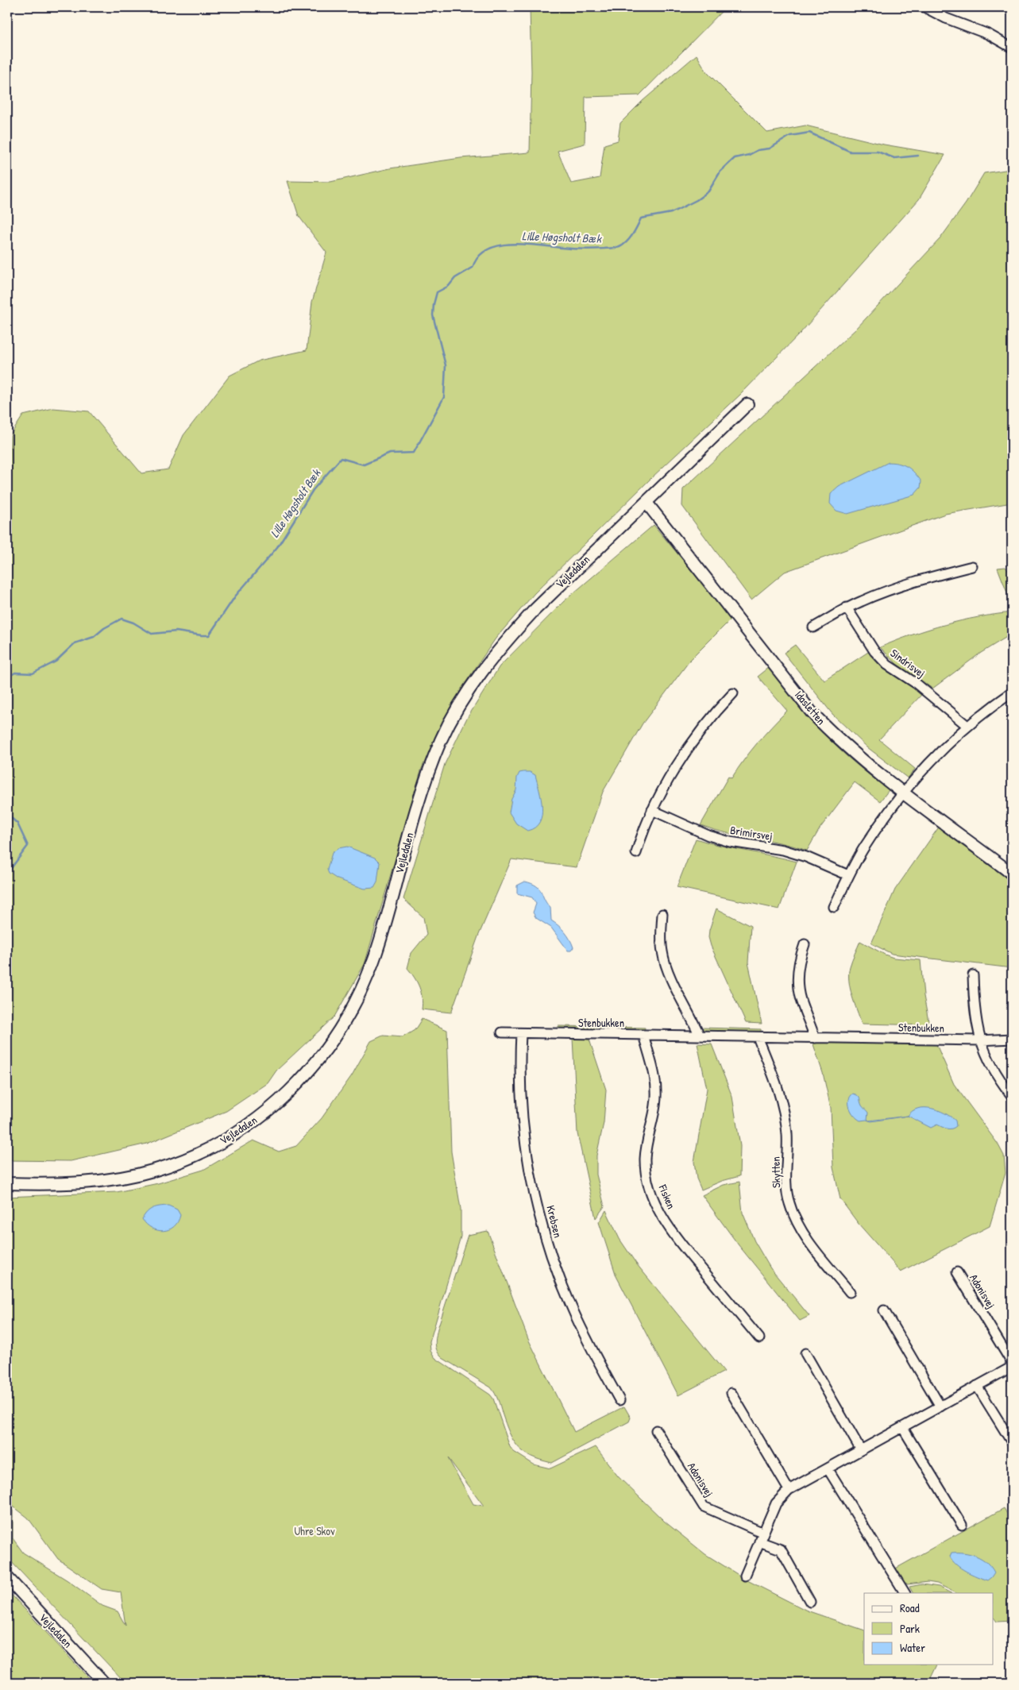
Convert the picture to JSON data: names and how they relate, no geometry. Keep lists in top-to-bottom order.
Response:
{
  "streets": {
    "street": [
      "Vejledalen",
      "Sindrisvej",
      "Idasletten",
      "Brimirsvej",
      "Stenbukken",
      "Skytten",
      "Fisken",
      "Krebsen",
      "Adonisvej"
    ]
  },
  "crossings": [
    ["Vejledalen", "Idasletten"],
    ["Stenbukken", "Skytten"],
    ["Stenbukken", "Fisken"],
    ["Stenbukken", "Krebsen"]
  ],
  "water": ["Lille Høgsholt Bæk"],
  "parks": ["Uhre Skov"],
  "legend": ["Road", "Park", "Water"]
}
